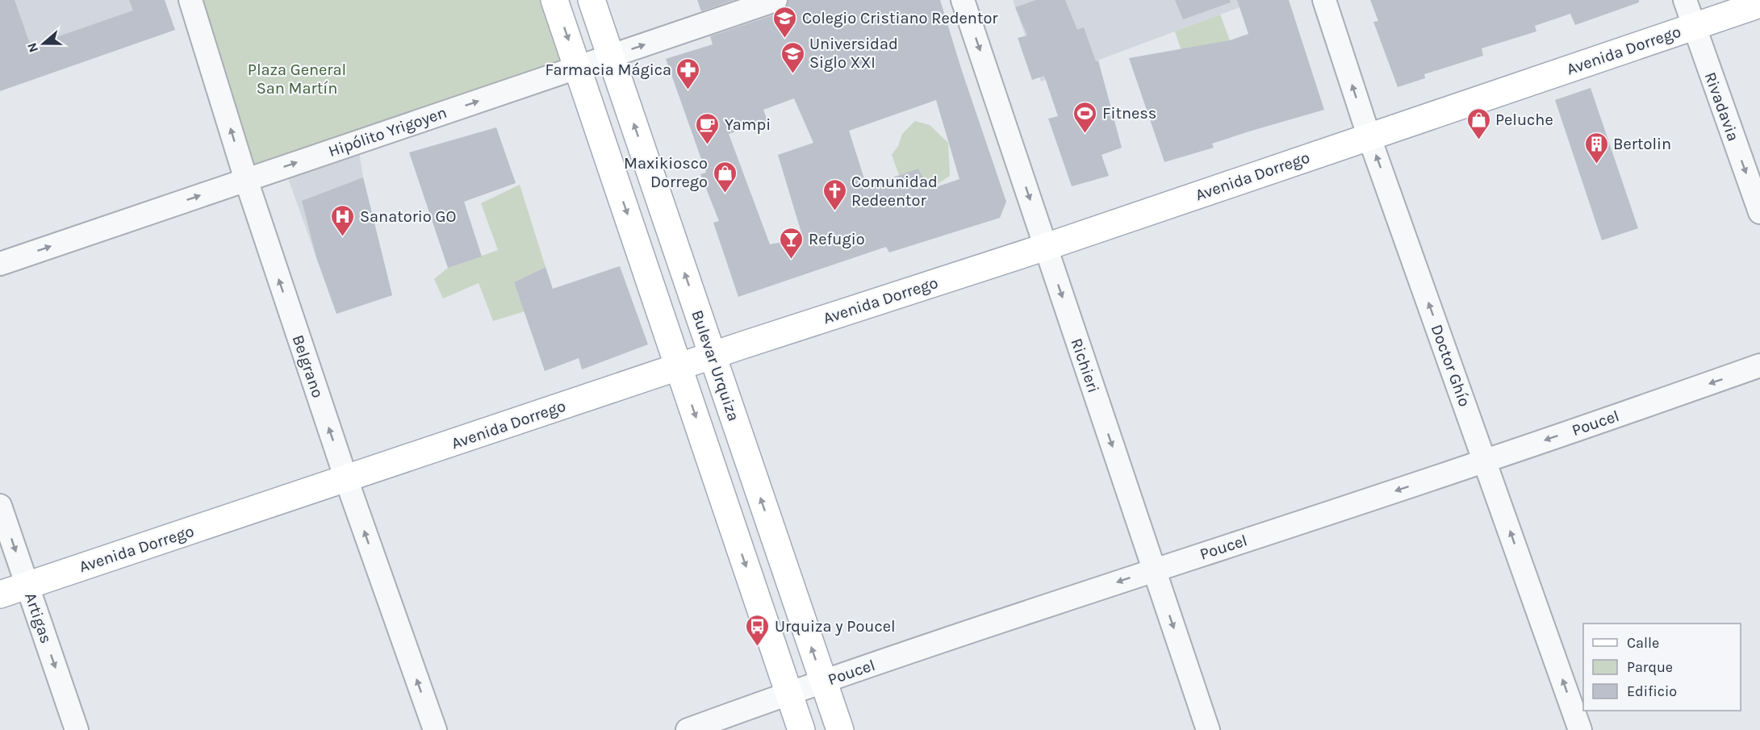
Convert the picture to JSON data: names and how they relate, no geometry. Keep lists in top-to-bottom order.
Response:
{
  "streets": {
    "main road": ["Avenida Dorrego", "Bulevar Urquiza"],
    "street": [
      "Rivadavia",
      "Hipólito Yrigoyen",
      "Richieri",
      "Doctor Ghío",
      "Belgrano",
      "Poucel",
      "Artigas"
    ]
  },
  "crossings": [
    ["Avenida Dorrego", "Rivadavia"],
    ["Avenida Dorrego", "Bulevar Urquiza"],
    ["Avenida Dorrego", "Richieri"],
    ["Avenida Dorrego", "Doctor Ghío"],
    ["Avenida Dorrego", "Belgrano"],
    ["Avenida Dorrego", "Artigas"],
    ["Hipólito Yrigoyen", "Bulevar Urquiza"],
    ["Hipólito Yrigoyen", "Belgrano"],
    ["Bulevar Urquiza", "Poucel"],
    ["Richieri", "Poucel"],
    ["Doctor Ghío", "Poucel"]
  ],
  "one_way": [
    "Rivadavia",
    "Hipólito Yrigoyen",
    "Richieri",
    "Doctor Ghío",
    "Belgrano",
    "Poucel",
    "Artigas"
  ],
  "parks": ["Plaza General San Martín"],
  "places": {
    "school or university": ["Colegio Cristiano Redentor", "Universidad Siglo XXI"],
    "pharmacy": ["Farmacia Mágica"],
    "sports": ["Fitness"],
    "shop": ["Peluche", "Maxikiosco Dorrego"],
    "cafe": ["Yampi"],
    "building": ["Bertolin"],
    "church": ["Comunidad Redeentor"],
    "hospital": ["Sanatorio GO"],
    "bar": ["Refugio"],
    "bus stop": ["Urquiza y Poucel"]
  },
  "legend": ["Calle", "Parque", "Edificio"],
  "north": "left"
}
